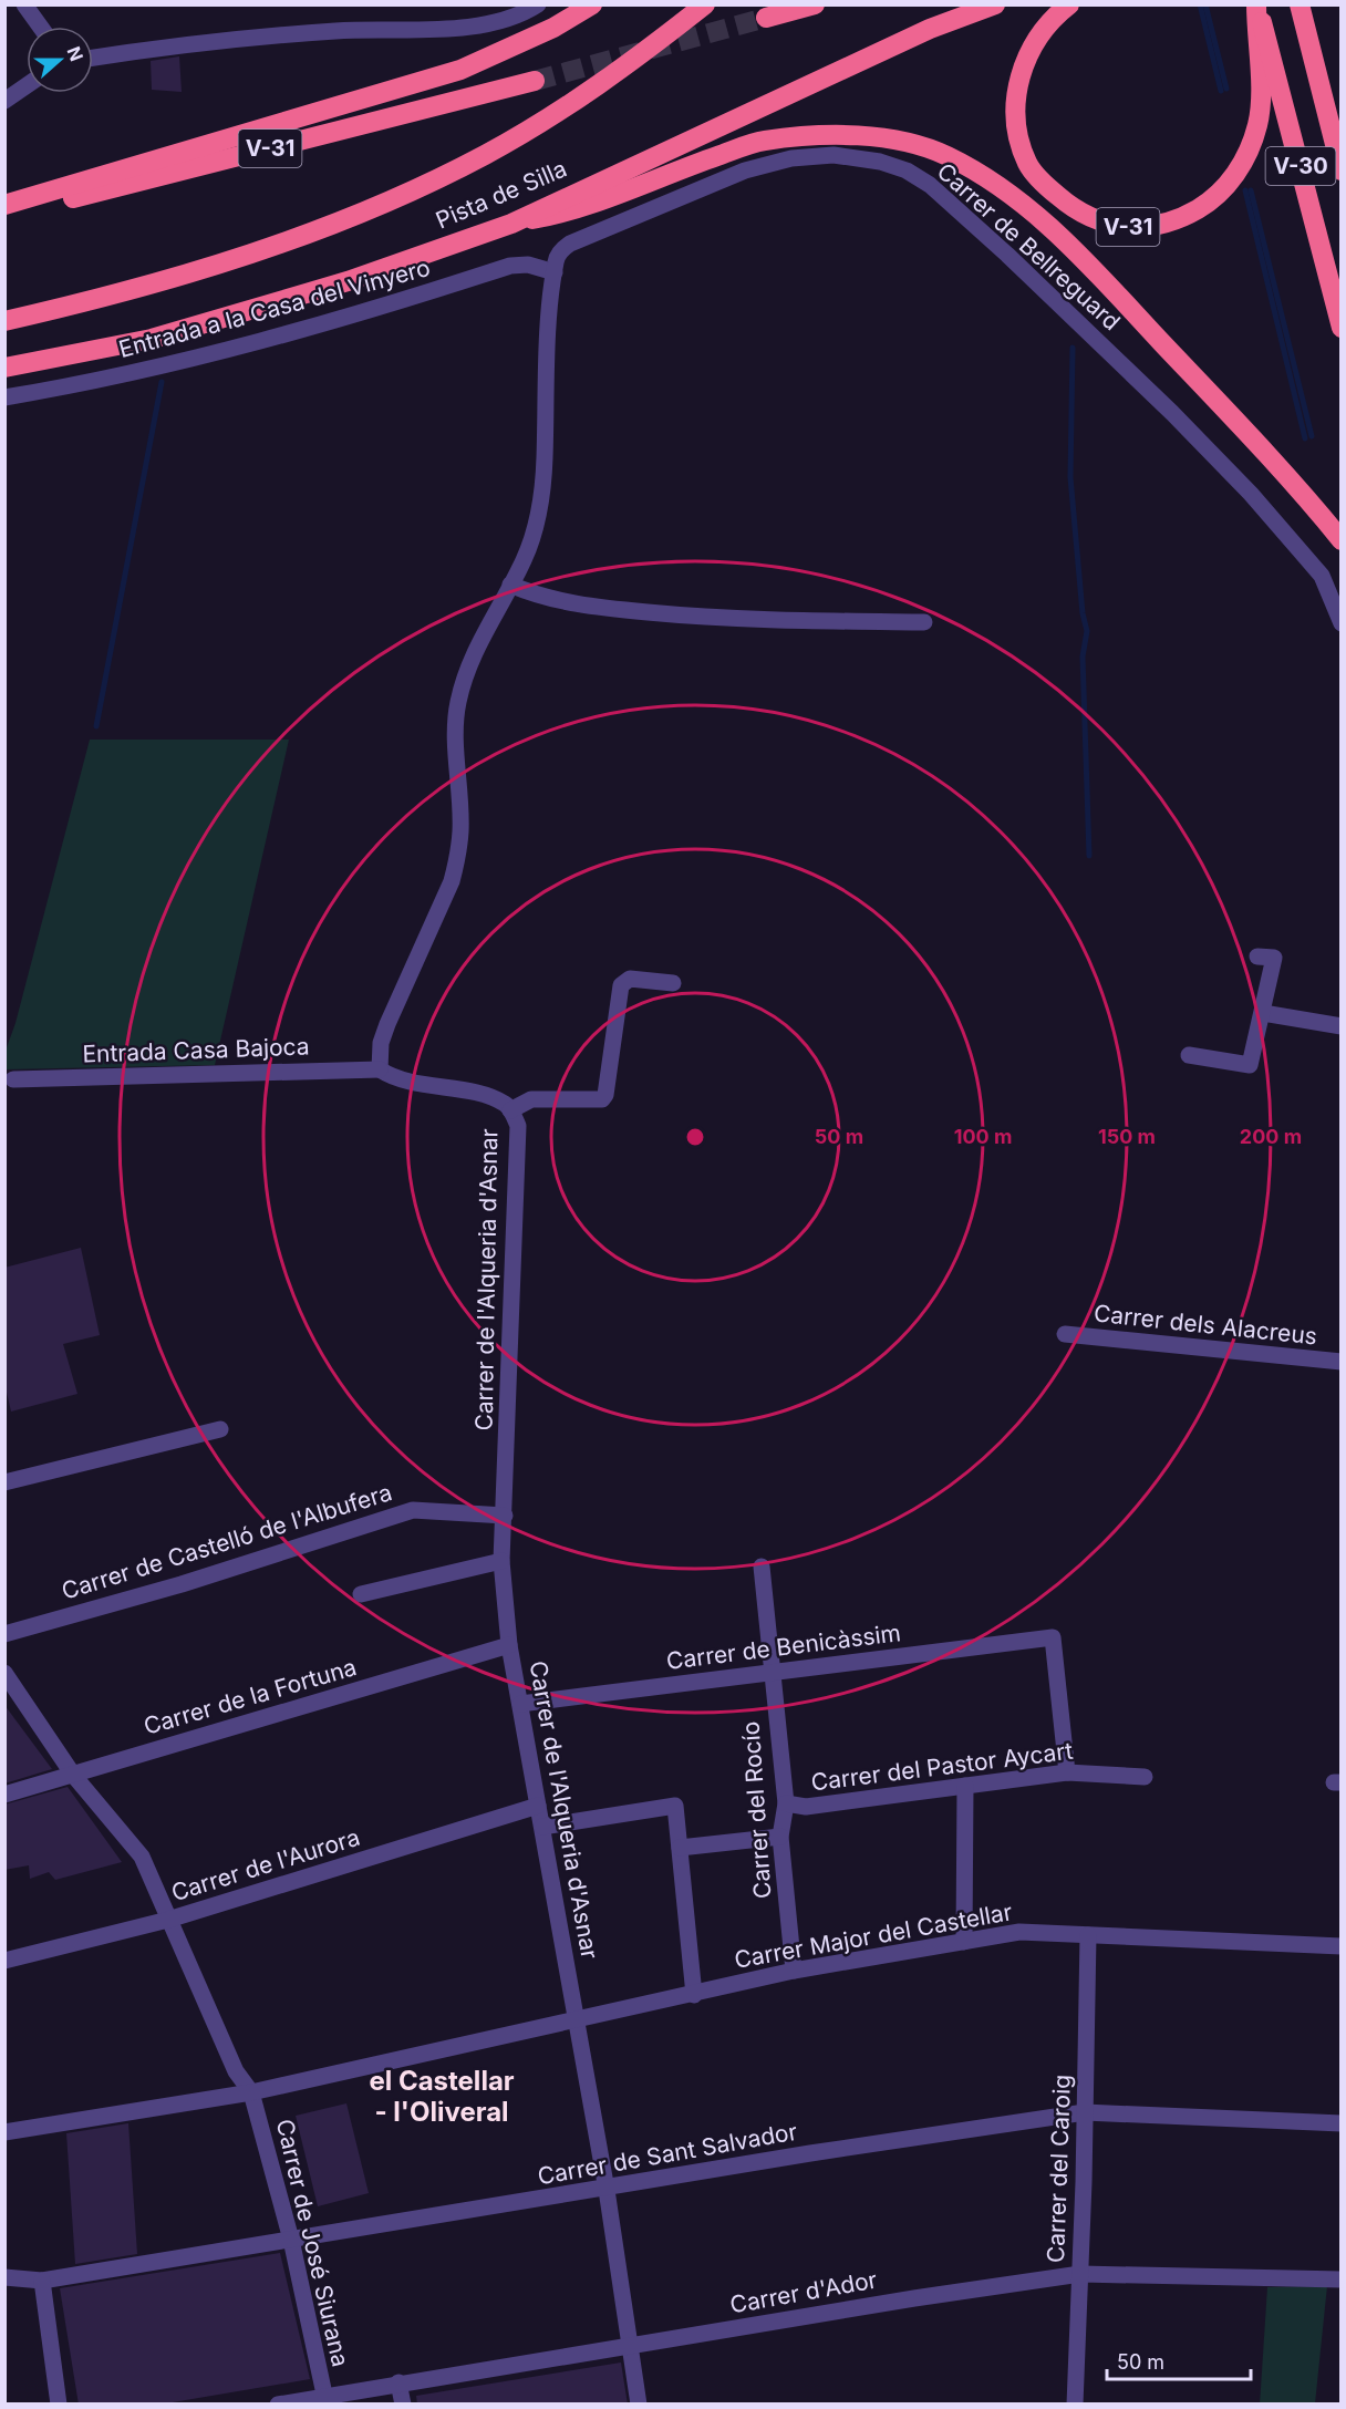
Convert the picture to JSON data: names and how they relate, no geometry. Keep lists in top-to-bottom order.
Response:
{
  "streets": {
    "highway": ["V-31", "V-30", "Pista de Silla"],
    "street": [
      "Carrer de Bellreguard",
      "Entrada a la Casa del Vinyero",
      "Entrada Casa Bajoca",
      "Carrer de l'Alqueria d'Asnar",
      "Carrer dels Alacreus",
      "Carrer de Castelló de l'Albufera",
      "Carrer de Benicàssim",
      "Carrer de la Fortuna",
      "Carrer del Pastor Aycart",
      "Carrer del Rocío",
      "Carrer de l'Aurora",
      "Carrer Major del Castellar",
      "Carrer de Sant Salvador",
      "Carrer del Caroig",
      "Carrer de José Siurana",
      "Carrer d'Ador"
    ]
  },
  "crossings": [
    ["V-31", "V-30"],
    ["Carrer de Bellreguard", "Entrada a la Casa del Vinyero"],
    ["Entrada Casa Bajoca", "Carrer de l'Alqueria d'Asnar"],
    ["Carrer de l'Alqueria d'Asnar", "Carrer de Castelló de l'Albufera"],
    ["Carrer de l'Alqueria d'Asnar", "Carrer de Benicàssim"],
    ["Carrer de l'Alqueria d'Asnar", "Carrer de la Fortuna"],
    ["Carrer de l'Alqueria d'Asnar", "Carrer de l'Aurora"],
    ["Carrer de l'Alqueria d'Asnar", "Carrer Major del Castellar"],
    ["Carrer de l'Alqueria d'Asnar", "Carrer de Sant Salvador"],
    ["Carrer de l'Alqueria d'Asnar", "Carrer d'Ador"],
    ["Carrer de Benicàssim", "Carrer del Pastor Aycart"],
    ["Carrer de Benicàssim", "Carrer del Rocío"],
    ["Carrer de la Fortuna", "Carrer de José Siurana"],
    ["Carrer del Pastor Aycart", "Carrer del Rocío"],
    ["Carrer del Rocío", "Carrer Major del Castellar"],
    ["Carrer de l'Aurora", "Carrer de José Siurana"],
    ["Carrer Major del Castellar", "Carrer del Caroig"],
    ["Carrer Major del Castellar", "Carrer de José Siurana"],
    ["Carrer de Sant Salvador", "Carrer del Caroig"],
    ["Carrer de Sant Salvador", "Carrer de José Siurana"],
    ["Carrer del Caroig", "Carrer d'Ador"],
    ["Carrer de José Siurana", "Carrer d'Ador"]
  ],
  "districts": ["el Castellar - l'Oliveral"],
  "scale_bar": "50 m",
  "north": "right",
  "rings": [
    "50 m",
    "100 m",
    "150 m",
    "200 m"
  ]
}
